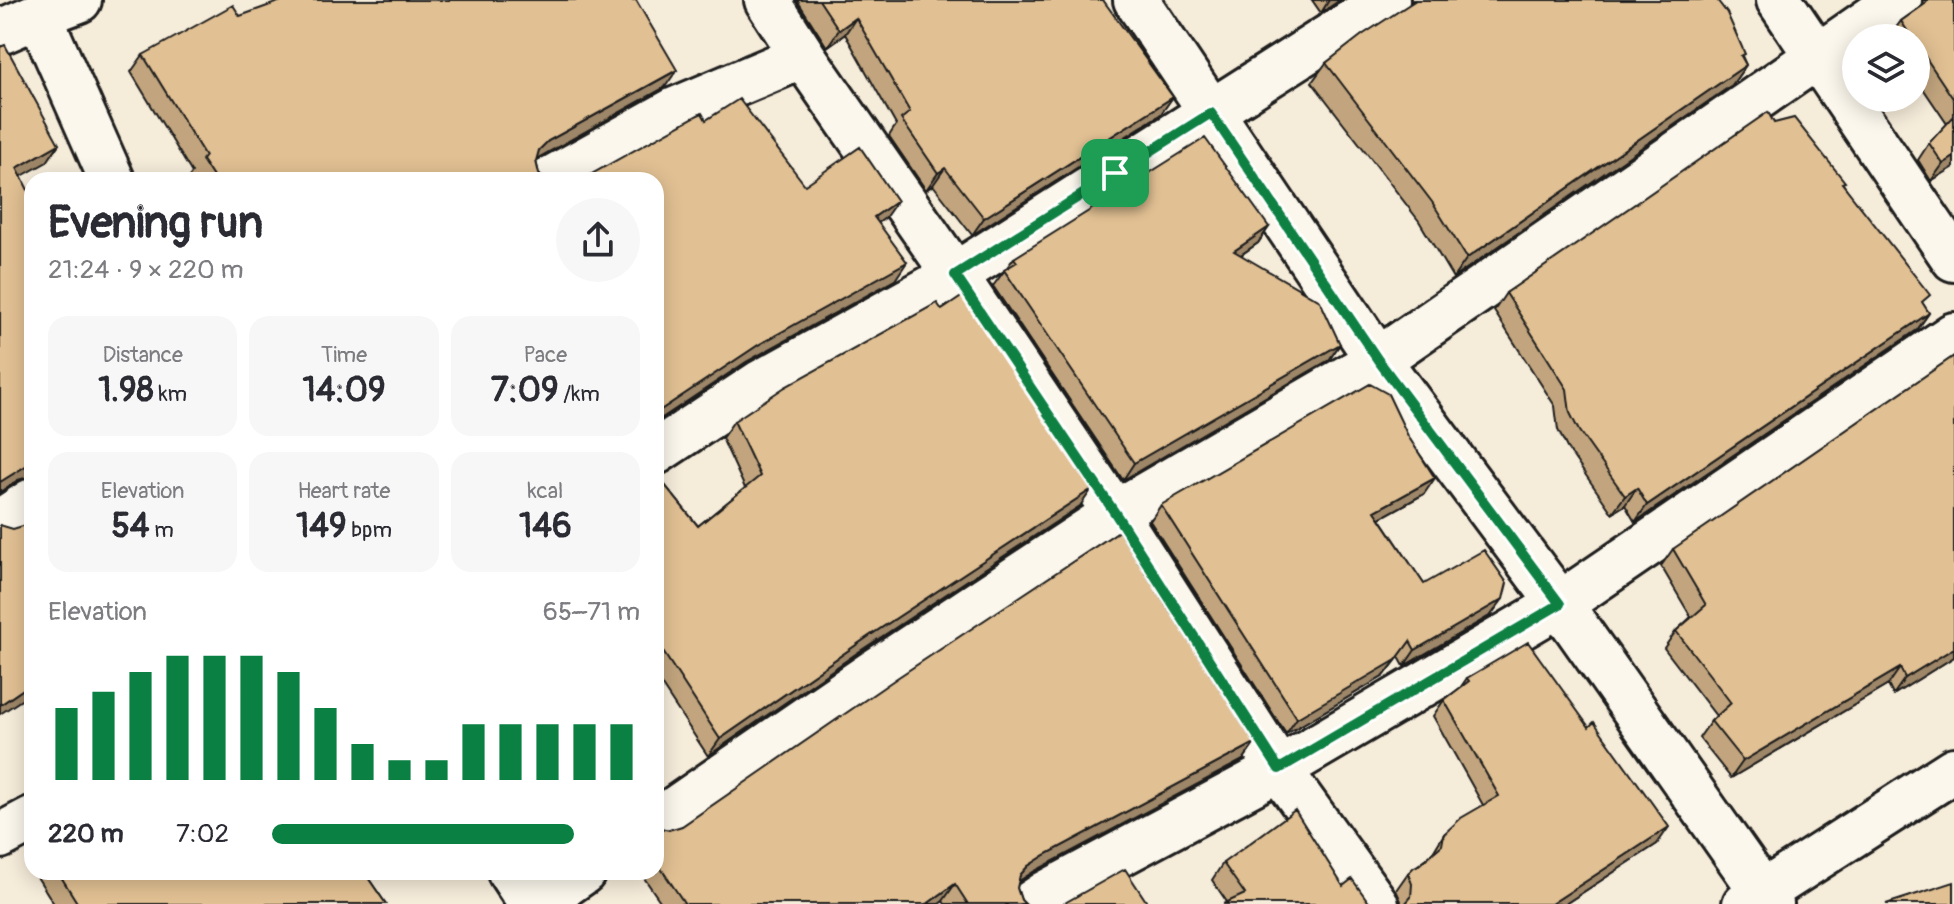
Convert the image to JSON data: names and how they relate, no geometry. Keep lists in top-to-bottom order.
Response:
{
  "page": {
    "heading": ["Evening run", "21:24 · 9 × 220 m"],
    "stats": [
      ["Distance", "1.98 km"],
      ["Time", "14:09"],
      ["Pace", "7:09 /km"],
      ["Elevation", "54 m"],
      ["Heart rate", "149 bpm"],
      ["kcal", "146"]
    ],
    "chart": ["Elevation", "65–71 m"],
    "list": [
      {
        "name": "220 m",
        "note": "7:02"
      }
    ]
  }
}
